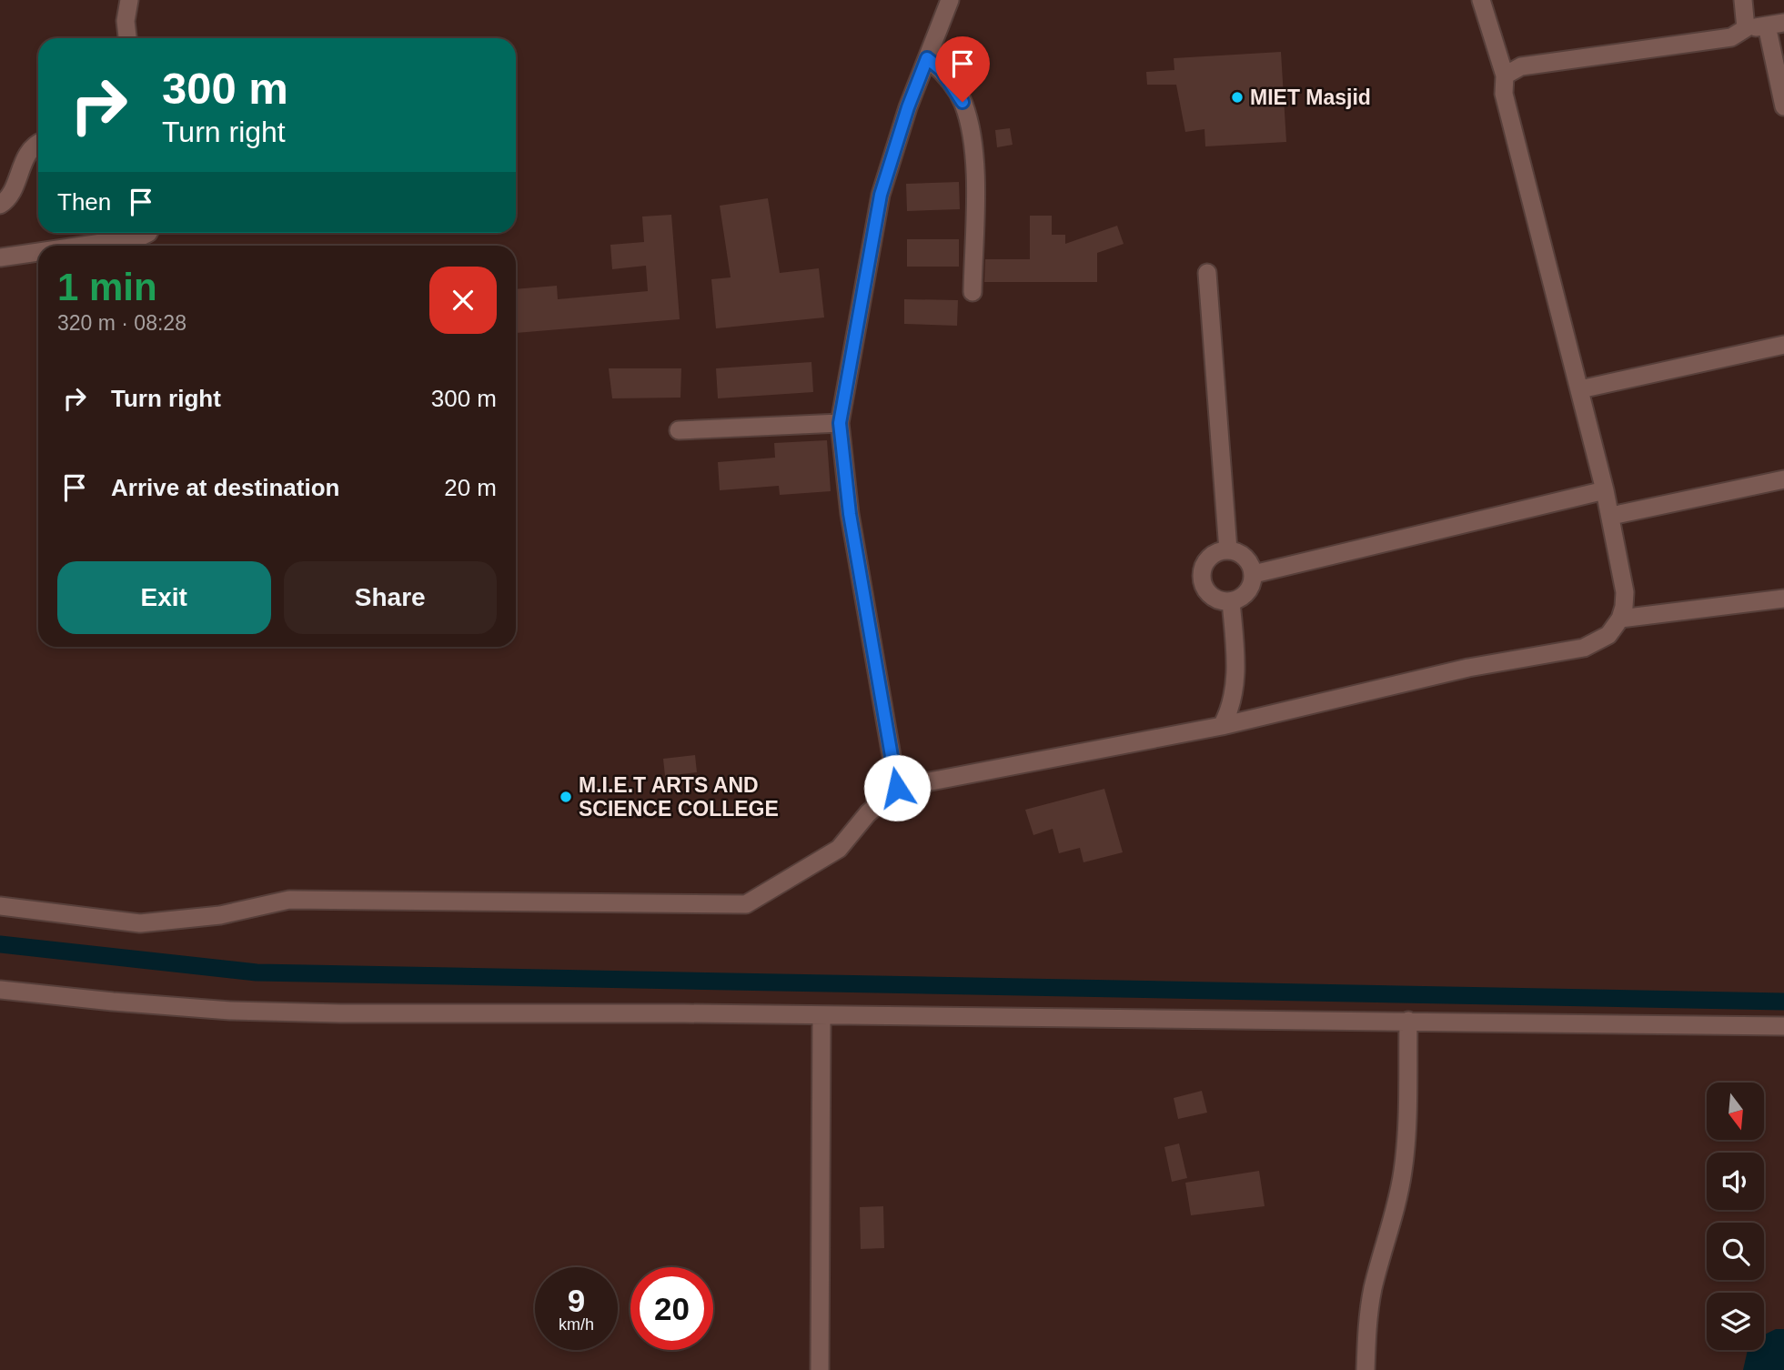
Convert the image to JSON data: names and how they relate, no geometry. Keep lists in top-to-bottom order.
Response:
{
  "places": ["MIET Masjid", "M.I.E.T ARTS AND SCIENCE COLLEGE"],
  "north": "bottom",
  "page": {
    "turn": ["300 m", "Turn right"],
    "then": "Then",
    "heading": ["1 min", "320 m · 08:28"],
    "list": [
      {
        "name": "Turn right",
        "value": "300 m"
      },
      {
        "name": "Arrive at destination",
        "value": "20 m"
      }
    ],
    "buttons": ["Exit", "Share"],
    "speed": "9 km/h",
    "limit": "20"
  }
}
